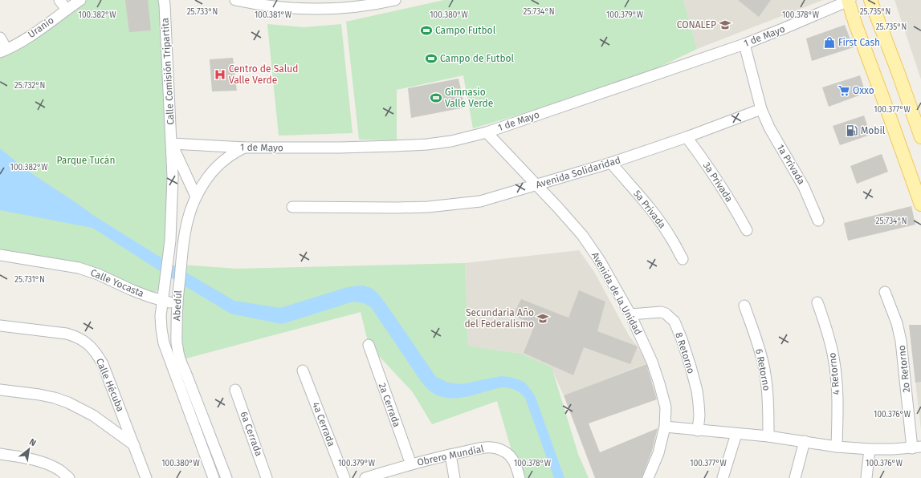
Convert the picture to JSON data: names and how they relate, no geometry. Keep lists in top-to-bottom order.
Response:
{
  "streets": {
    "street": [
      "Uranio",
      "1 de Mayo",
      "Calle Comisión Tripartita",
      "1a Privada",
      "Avenida Solidaridad",
      "3a Privada",
      "5a Privada",
      "Calle Yocasta",
      "Avenida de la Unidad",
      "Abedúl",
      "8 Retorno",
      "2o Retorno",
      "6 Retorno",
      "4 Retorno",
      "Calle Hécuba",
      "2a Cerrada",
      "4a Cerrada",
      "6a Cerrada",
      "Obrero Mundial"
    ]
  },
  "crossings": [
    ["1 de Mayo", "Calle Comisión Tripartita"],
    ["1 de Mayo", "1a Privada"],
    ["1 de Mayo", "Avenida de la Unidad"],
    ["1 de Mayo", "Abedúl"],
    ["Calle Comisión Tripartita", "Abedúl"],
    ["1a Privada", "Avenida Solidaridad"],
    ["Avenida Solidaridad", "3a Privada"],
    ["Avenida Solidaridad", "5a Privada"],
    ["Avenida Solidaridad", "Avenida de la Unidad"],
    ["Calle Yocasta", "Abedúl"],
    ["Avenida de la Unidad", "8 Retorno"],
    ["2a Cerrada", "Obrero Mundial"]
  ],
  "parks": ["Parque Tucán"],
  "places": {
    "school or university": ["CONALEP", "Secundaria Año del Federalismo"],
    "sports": ["Campo Futbol", "Campo de Futbol", "Gimnasio Valle Verde"],
    "shop": ["First Cash"],
    "hospital": ["Centro de Salud Valle Verde"],
    "supermarket": ["Oxxo"],
    "fuel station": ["Mobil"]
  },
  "north": "top right",
  "coordinates": [
    "25.735°N",
    "25.733°N",
    "25.734°N",
    "100.381°W",
    "100.379°W",
    "100.378°W",
    "100.382°W",
    "100.380°W",
    "25.732°N",
    "100.377°W",
    "25.731°N",
    "100.376°W"
  ]
}
